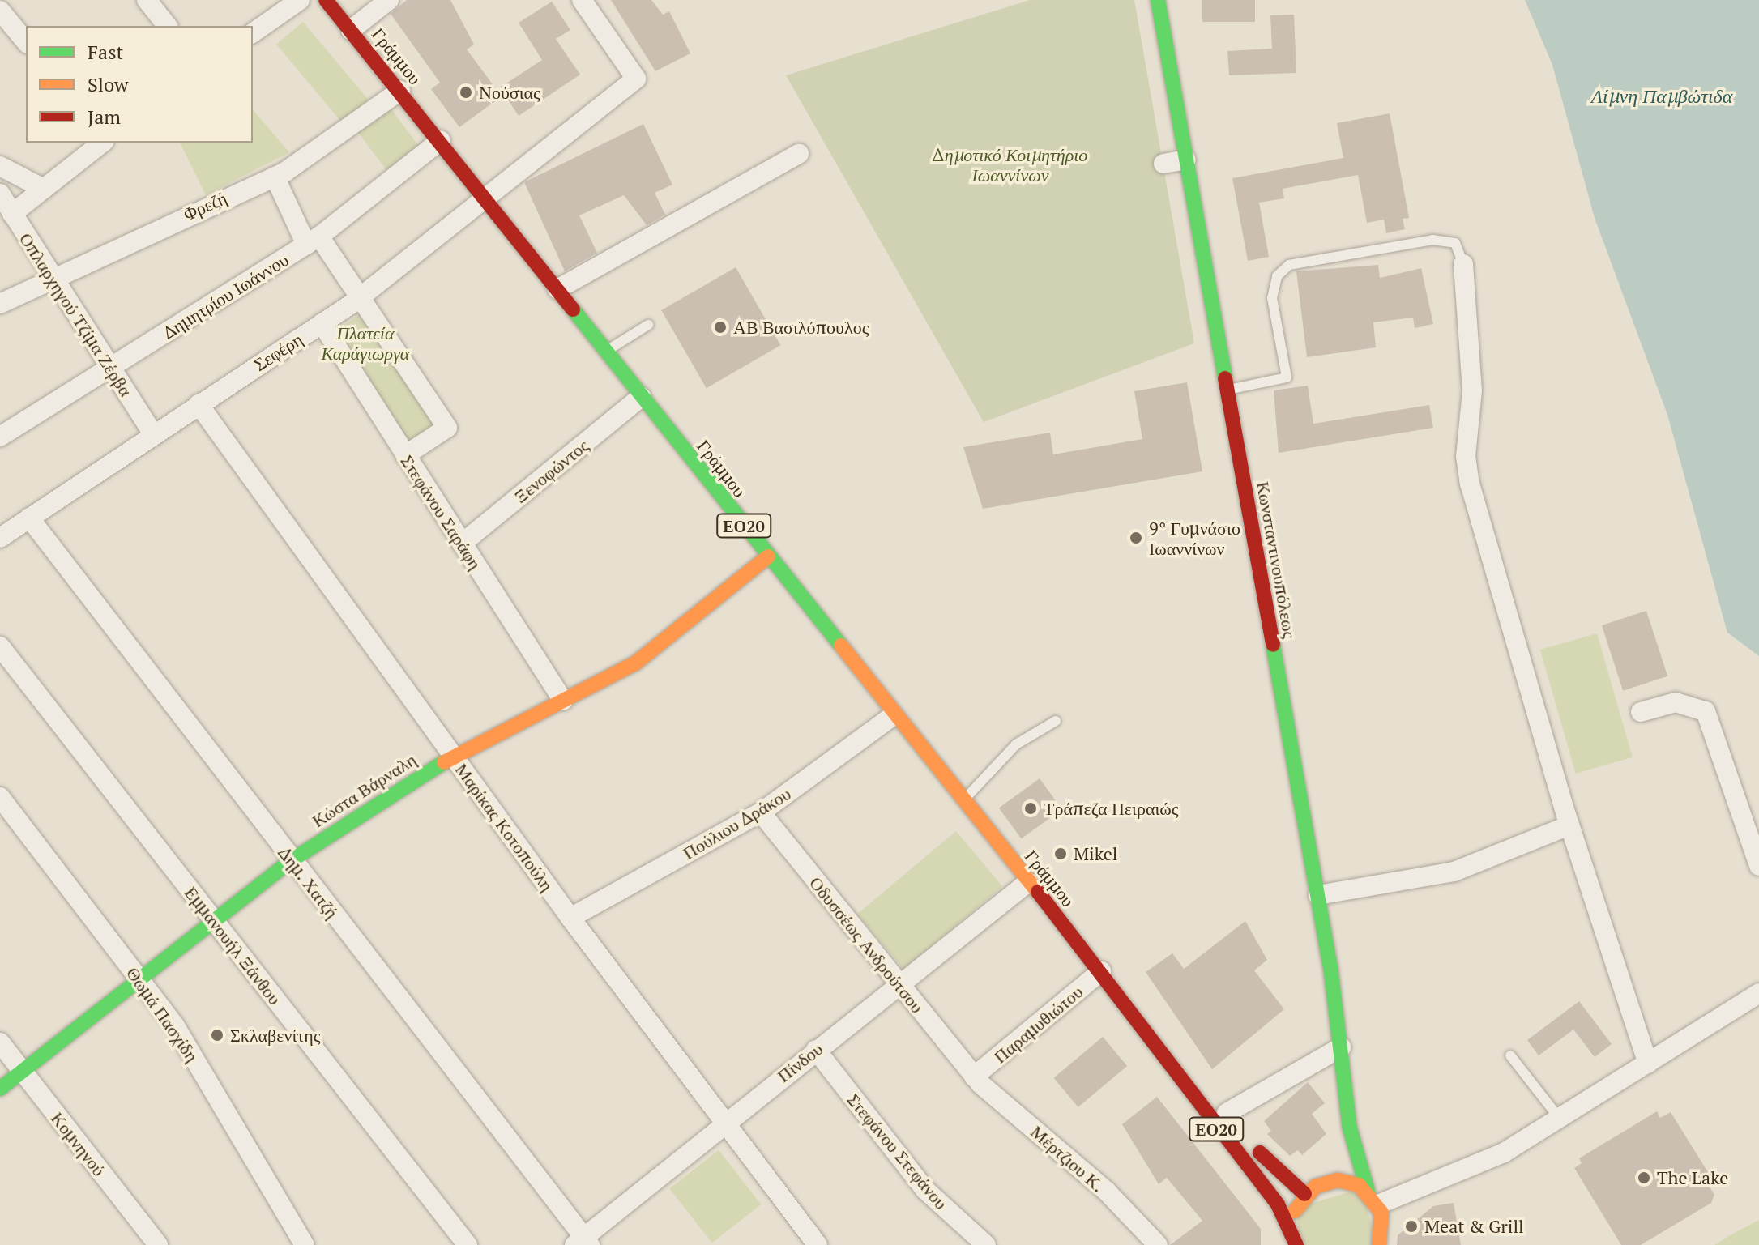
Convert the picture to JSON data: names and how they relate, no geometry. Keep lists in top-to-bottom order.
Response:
{
  "streets": {
    "main road": [
      "Γράμμου",
      "ΕΟ20",
      "Κωνσταντινουπόλεως",
      "Κώστα Βάρναλη"
    ],
    "street": [
      "Φρεζή",
      "Δημητρίου Ιωάννου",
      "Οπλαρχηγού Τζίμα Ζέρβα",
      "Σεφέρη",
      "Ξενοφώντος",
      "Στεφάνου Σαράφη",
      "Πούλιου Δράκου",
      "Μαρίκας Κοτοπούλη",
      "Δημ. Χατζή",
      "Οδυσσέως Ανδρούτσου",
      "Εμμανουήλ Ξάνθου",
      "Θωμά Πασχίδη",
      "Παραμυθιώτου",
      "Πίνδου",
      "Κομνηνού",
      "Στεφάνου Στεφάνου",
      "Μέρτζιου Κ."
    ]
  },
  "crossings": [
    ["Γράμμου", "Φρεζή"],
    ["Γράμμου", "Δημητρίου Ιωάννου"],
    ["Γράμμου", "Σεφέρη"],
    ["Γράμμου", "Ξενοφώντος"],
    ["Γράμμου", "Κώστα Βάρναλη"],
    ["Γράμμου", "Πούλιου Δράκου"],
    ["Γράμμου", "Παραμυθιώτου"],
    ["Γράμμου", "Πίνδου"],
    ["Φρεζή", "Οπλαρχηγού Τζίμα Ζέρβα"],
    ["Δημητρίου Ιωάννου", "Οπλαρχηγού Τζίμα Ζέρβα"],
    ["Οπλαρχηγού Τζίμα Ζέρβα", "Σεφέρη"],
    ["Σεφέρη", "Στεφάνου Σαράφη"],
    ["Σεφέρη", "Μαρίκας Κοτοπούλη"],
    ["Σεφέρη", "Δημ. Χατζή"],
    ["Ξενοφώντος", "Στεφάνου Σαράφη"],
    ["Στεφάνου Σαράφη", "Κώστα Βάρναλη"],
    ["Κώστα Βάρναλη", "Μαρίκας Κοτοπούλη"],
    ["Κώστα Βάρναλη", "Δημ. Χατζή"],
    ["Κώστα Βάρναλη", "Εμμανουήλ Ξάνθου"],
    ["Κώστα Βάρναλη", "Θωμά Πασχίδη"],
    ["Κώστα Βάρναλη", "Κομνηνού"],
    ["Πούλιου Δράκου", "Μαρίκας Κοτοπούλη"],
    ["Πούλιου Δράκου", "Οδυσσέως Ανδρούτσου"],
    ["Μαρίκας Κοτοπούλη", "Πίνδου"],
    ["Δημ. Χατζή", "Πίνδου"],
    ["Οδυσσέως Ανδρούτσου", "Παραμυθιώτου"],
    ["Οδυσσέως Ανδρούτσου", "Πίνδου"],
    ["Οδυσσέως Ανδρούτσου", "Μέρτζιου Κ."],
    ["Παραμυθιώτου", "Μέρτζιου Κ."],
    ["Πίνδου", "Στεφάνου Στεφάνου"]
  ],
  "water": ["Λίμνη Παμβώτιδα"],
  "parks": ["Δημοτικό Κοιμητήριο Ιωαννίνων", "Πλατεία Καράγιωργα"],
  "places": [
    "Νούσιας",
    "ΑΒ Βασιλόπουλος",
    "9° Γυμνάσιο Ιωαννίνων",
    "Τράπεζα Πειραιώς",
    "Mikel",
    "Σκλαβενίτης",
    "The Lake",
    "Meat & Grill"
  ],
  "legend": ["Fast", "Slow", "Jam"]
}
